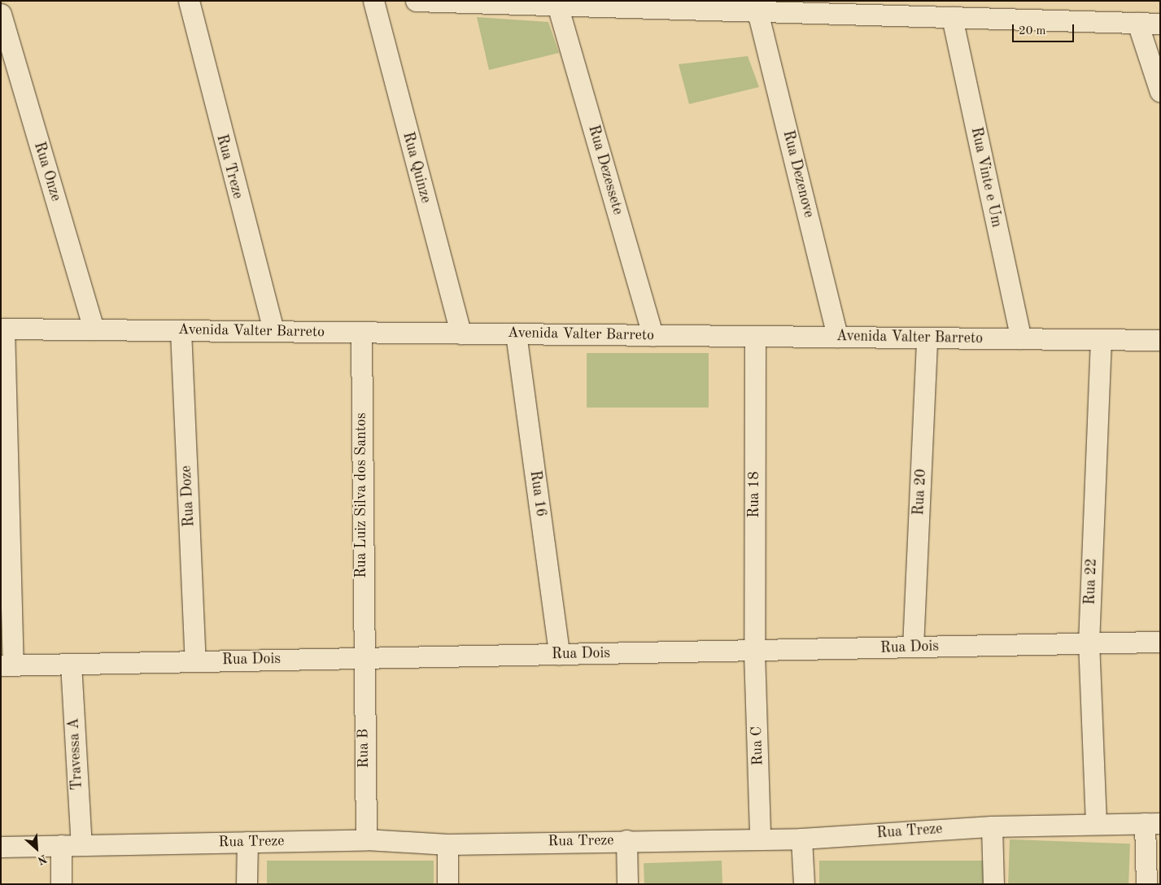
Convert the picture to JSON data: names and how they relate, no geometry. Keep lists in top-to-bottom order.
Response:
{
  "streets": {
    "street": [
      "Rua Treze",
      "Rua Quinze",
      "Rua Dezessete",
      "Rua Onze",
      "Rua Dezenove",
      "Rua Vinte e Um",
      "Avenida Valter Barreto",
      "Rua 20",
      "Rua 16",
      "Rua 18",
      "Rua Luiz Silva dos Santos",
      "Rua Doze",
      "Rua 22",
      "Rua Dois",
      "Rua C",
      "Rua B",
      "Travessa A"
    ]
  },
  "crossings": [
    ["Rua Treze", "Avenida Valter Barreto"],
    ["Rua Treze", "Rua 22"],
    ["Rua Treze", "Rua C"],
    ["Rua Treze", "Rua B"],
    ["Rua Treze", "Travessa A"],
    ["Rua Quinze", "Avenida Valter Barreto"],
    ["Rua Dezessete", "Avenida Valter Barreto"],
    ["Rua Onze", "Avenida Valter Barreto"],
    ["Rua Dezenove", "Avenida Valter Barreto"],
    ["Rua Vinte e Um", "Avenida Valter Barreto"],
    ["Avenida Valter Barreto", "Rua 20"],
    ["Avenida Valter Barreto", "Rua 16"],
    ["Avenida Valter Barreto", "Rua 18"],
    ["Avenida Valter Barreto", "Rua Luiz Silva dos Santos"],
    ["Avenida Valter Barreto", "Rua Doze"],
    ["Avenida Valter Barreto", "Rua 22"],
    ["Rua 20", "Rua Dois"],
    ["Rua 16", "Rua Dois"],
    ["Rua 18", "Rua Dois"],
    ["Rua 18", "Rua C"],
    ["Rua Luiz Silva dos Santos", "Rua Dois"],
    ["Rua Luiz Silva dos Santos", "Rua B"],
    ["Rua Doze", "Rua Dois"],
    ["Rua 22", "Rua Dois"],
    ["Rua Dois", "Rua C"],
    ["Rua Dois", "Rua B"],
    ["Rua Dois", "Travessa A"]
  ],
  "scale_bar": "20 m",
  "north": "bottom right"
}
